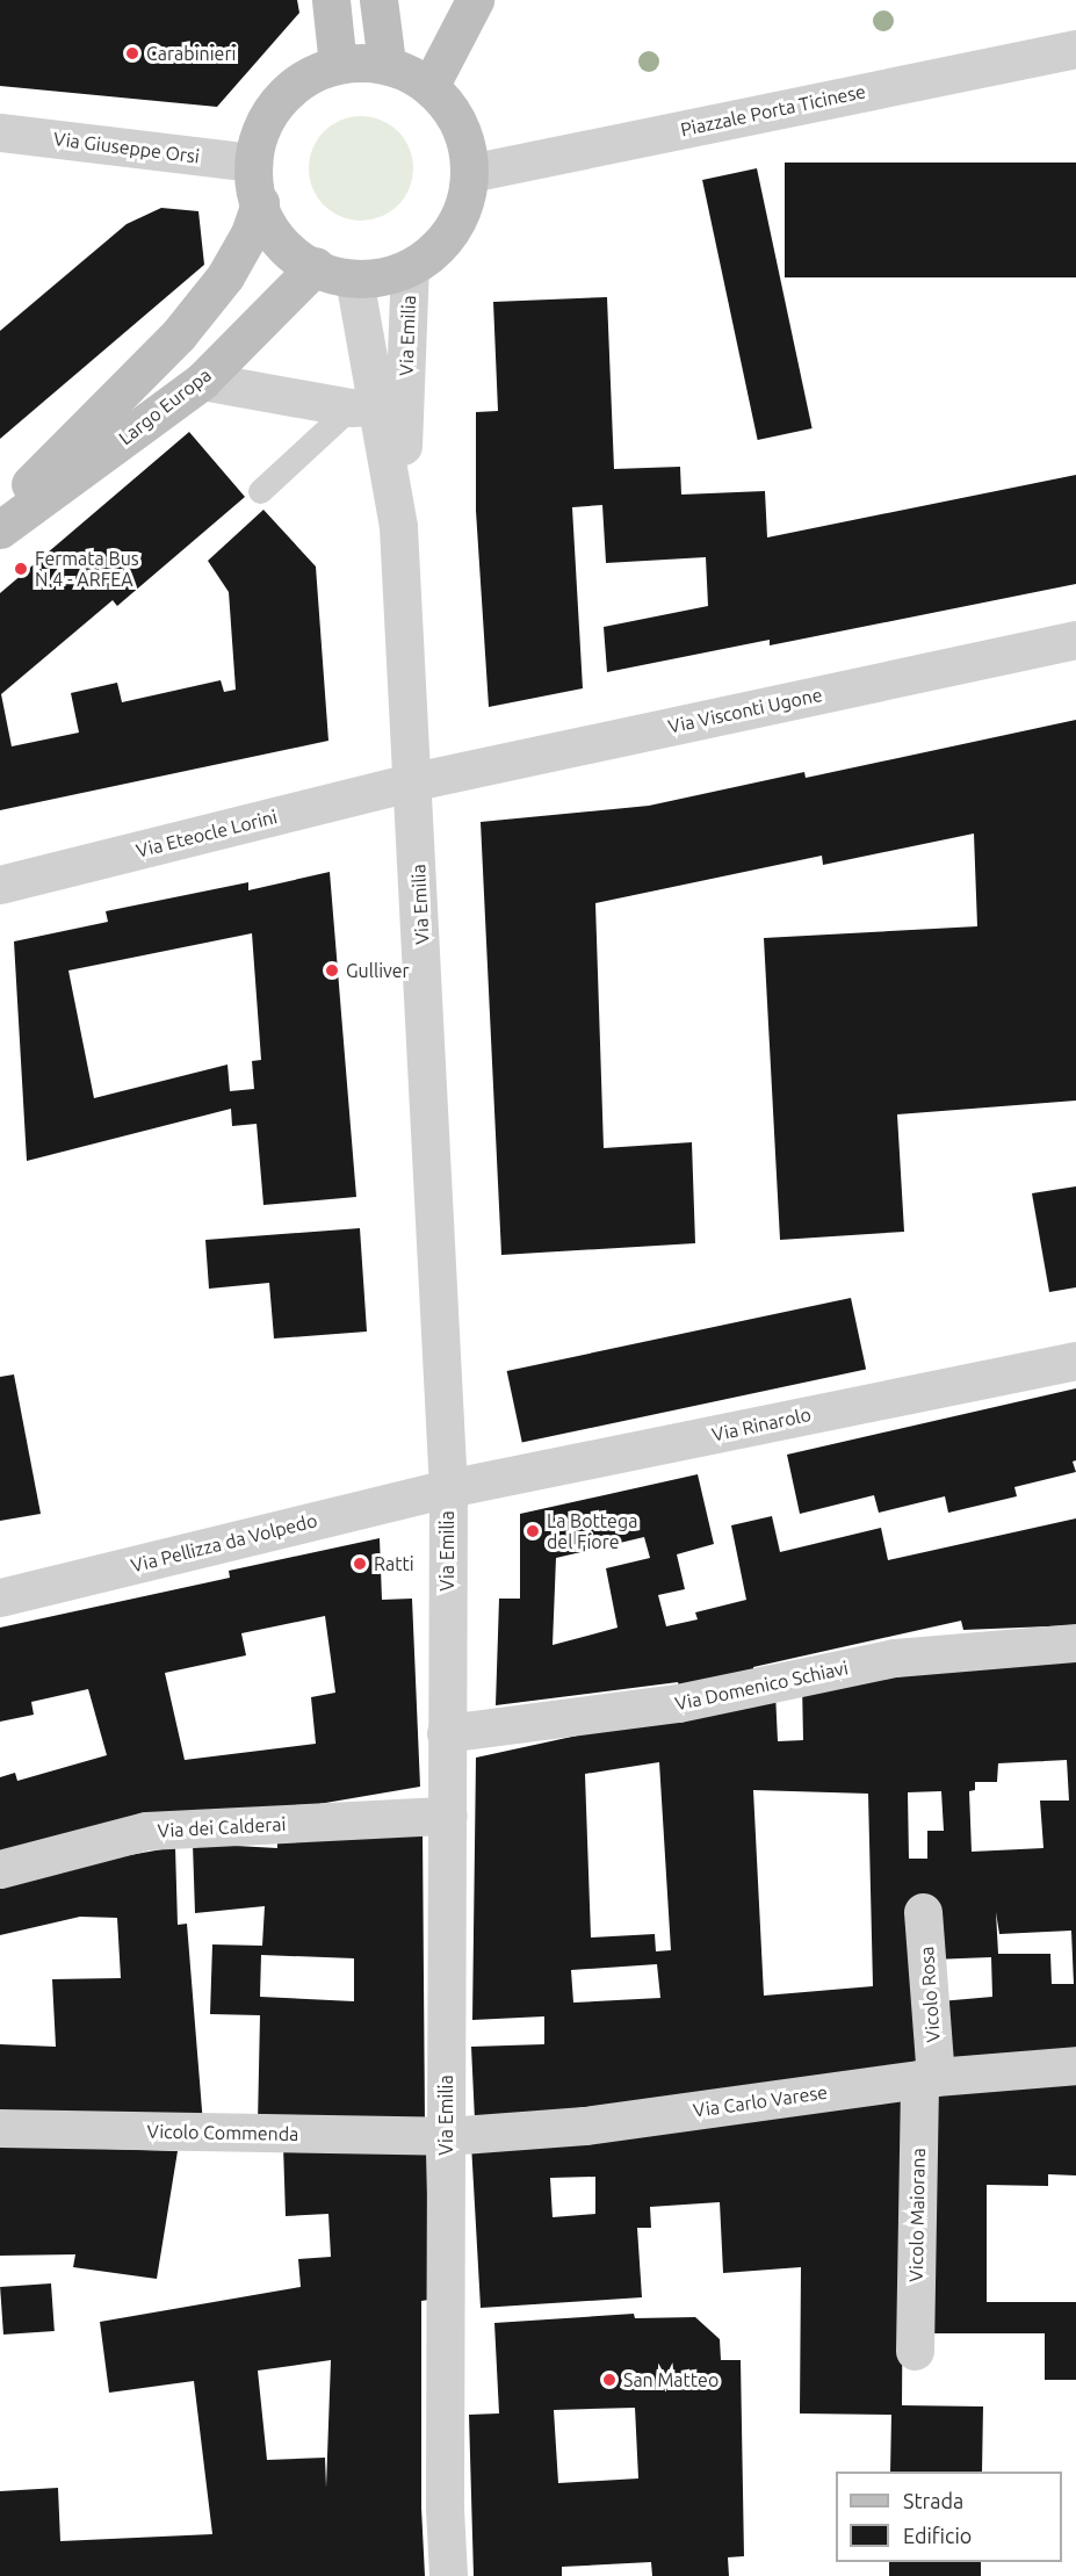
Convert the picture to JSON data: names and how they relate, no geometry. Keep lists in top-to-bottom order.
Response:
{
  "streets": {
    "street": [
      "Piazzale Porta Ticinese",
      "Via Giuseppe Orsi",
      "Via Emilia",
      "Largo Europa",
      "Via Visconti Ugone",
      "Via Eteocle Lorini",
      "Via Rinarolo",
      "Via Pellizza da Volpedo",
      "Via Domenico Schiavi",
      "Via dei Calderai",
      "Vicolo Rosa",
      "Via Carlo Varese",
      "Vicolo Commenda",
      "Vicolo Maiorana"
    ]
  },
  "crossings": [
    ["Piazzale Porta Ticinese", "Via Giuseppe Orsi"],
    ["Piazzale Porta Ticinese", "Via Emilia"],
    ["Piazzale Porta Ticinese", "Largo Europa"],
    ["Via Giuseppe Orsi", "Via Emilia"],
    ["Via Giuseppe Orsi", "Largo Europa"],
    ["Via Emilia", "Largo Europa"],
    ["Via Emilia", "Via Visconti Ugone"],
    ["Via Emilia", "Via Eteocle Lorini"],
    ["Via Emilia", "Via Rinarolo"],
    ["Via Emilia", "Via Pellizza da Volpedo"],
    ["Via Emilia", "Via Domenico Schiavi"],
    ["Via Emilia", "Via dei Calderai"],
    ["Via Emilia", "Via Carlo Varese"],
    ["Via Emilia", "Vicolo Commenda"],
    ["Via Visconti Ugone", "Via Eteocle Lorini"],
    ["Via Rinarolo", "Via Pellizza da Volpedo"],
    ["Vicolo Rosa", "Via Carlo Varese"],
    ["Vicolo Rosa", "Vicolo Maiorana"],
    ["Via Carlo Varese", "Vicolo Commenda"],
    ["Via Carlo Varese", "Vicolo Maiorana"]
  ],
  "places": [
    "Carabinieri",
    "Fermata Bus N.4 - ARFEA",
    "Gulliver",
    "La Bottega del Fiore",
    "Ratti",
    "San Matteo"
  ],
  "legend": ["Strada", "Edificio"]
}
